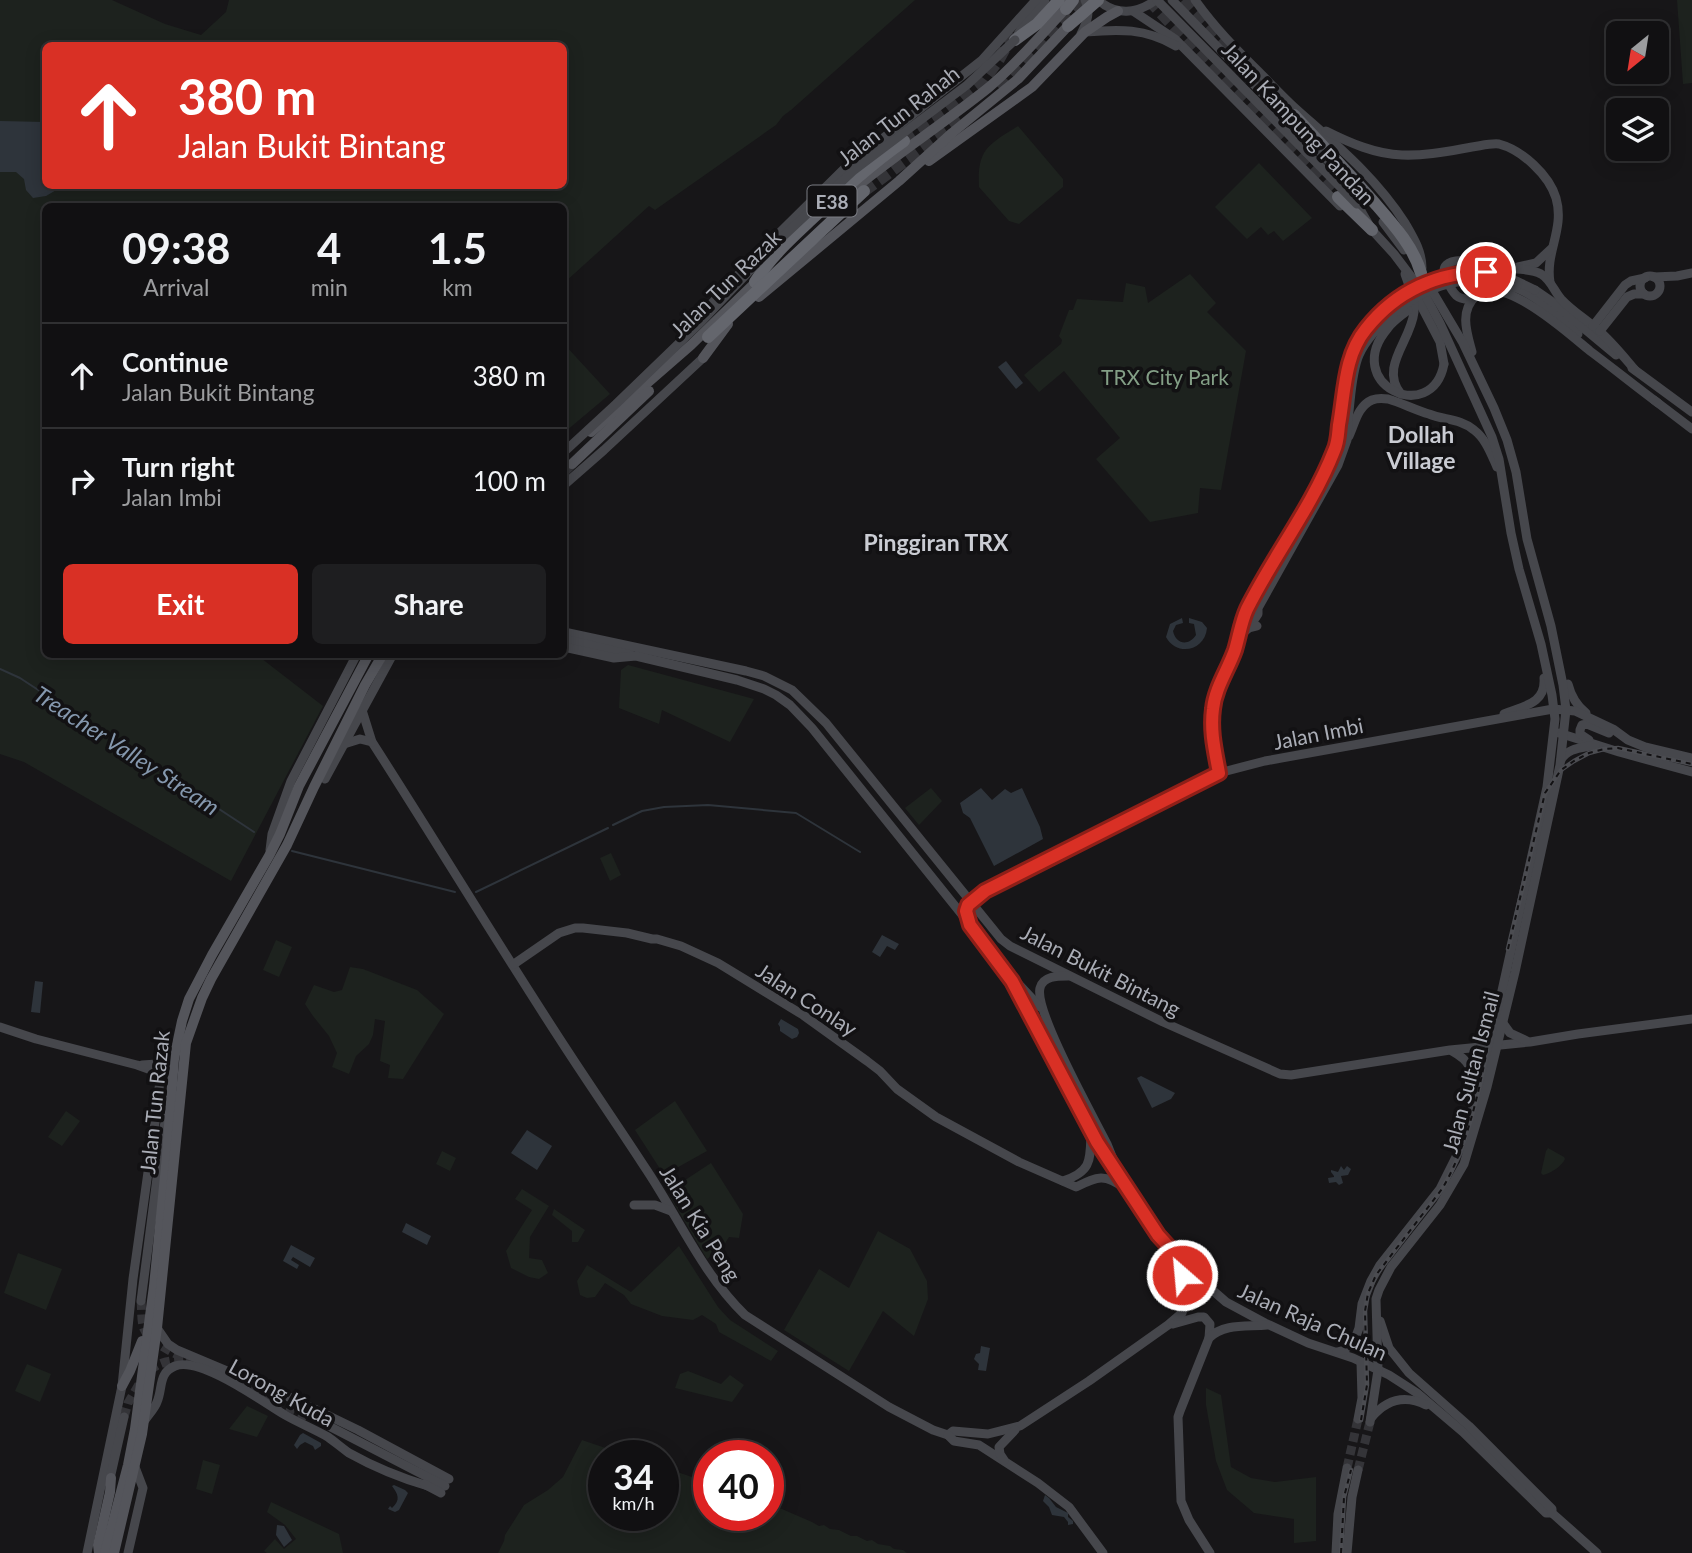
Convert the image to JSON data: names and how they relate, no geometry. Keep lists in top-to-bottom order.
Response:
{
  "streets": {
    "highway": ["E38"],
    "main road": [
      "Jalan Tun Rahah",
      "Jalan Kampung Pandan",
      "Jalan Tun Razak",
      "Jalan Imbi",
      "Jalan Bukit Bintang",
      "Jalan Conlay",
      "Jalan Sultan Ismail",
      "Jalan Kia Peng",
      "Jalan Raja Chulan",
      "Lorong Kuda"
    ]
  },
  "crossings": [
    ["Jalan Kampung Pandan", "Jalan Imbi"],
    ["Jalan Kampung Pandan", "Jalan Sultan Ismail"],
    ["E38", "Jalan Tun Razak"],
    ["Jalan Tun Razak", "Lorong Kuda"],
    ["Jalan Imbi", "Jalan Bukit Bintang"],
    ["Jalan Imbi", "Jalan Sultan Ismail"],
    ["Jalan Bukit Bintang", "Jalan Sultan Ismail"],
    ["Jalan Bukit Bintang", "Jalan Raja Chulan"],
    ["Jalan Conlay", "Jalan Kia Peng"],
    ["Jalan Conlay", "Jalan Raja Chulan"],
    ["Jalan Sultan Ismail", "Jalan Raja Chulan"],
    ["Jalan Kia Peng", "Jalan Raja Chulan"]
  ],
  "districts": ["Dollah Village", "Pinggiran TRX"],
  "water": ["Treacher Valley Stream"],
  "parks": ["TRX City Park"],
  "north": "bottom left",
  "page": {
    "turn": ["380 m", "Jalan Bukit Bintang"],
    "eta": [
      "09:38",
      "Arrival",
      "4",
      "min",
      "1.5",
      "km"
    ],
    "list": [
      {
        "name": "Continue",
        "note": "Jalan Bukit Bintang",
        "value": "380 m"
      },
      {
        "name": "Turn right",
        "note": "Jalan Imbi",
        "value": "100 m"
      }
    ],
    "buttons": ["Exit", "Share"],
    "speed": "34 km/h",
    "limit": "40"
  }
}
